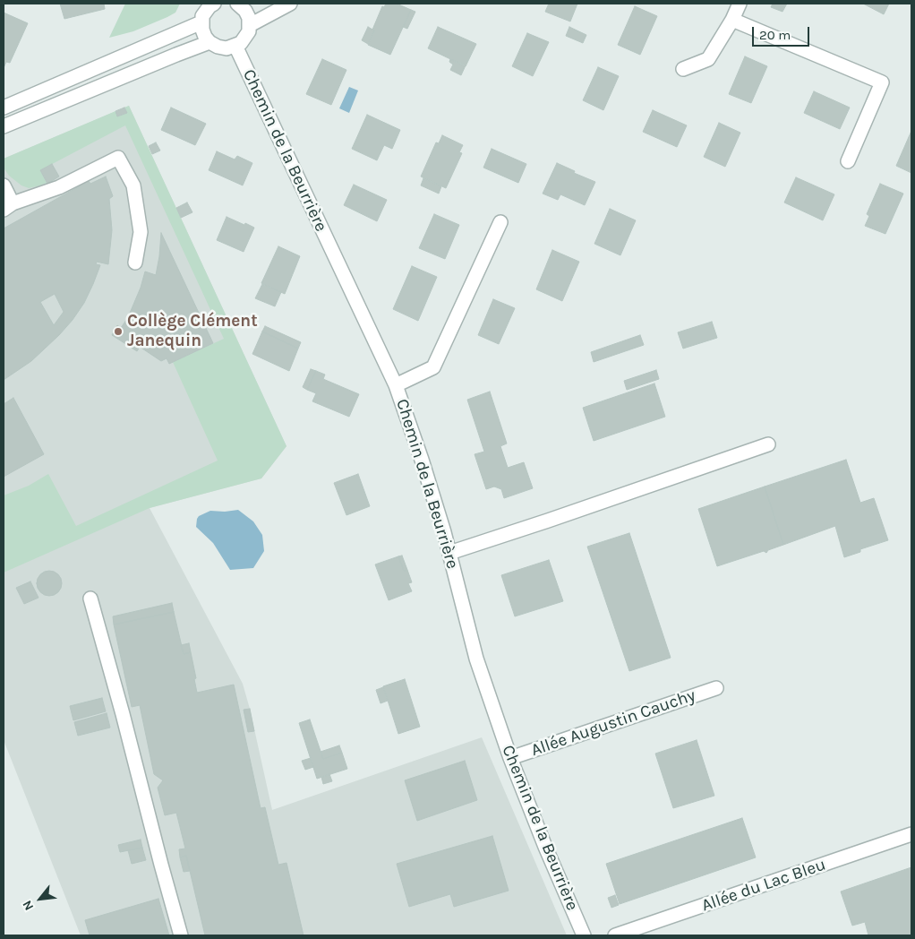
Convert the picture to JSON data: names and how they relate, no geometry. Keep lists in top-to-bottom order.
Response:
{
  "streets": {
    "street": ["Chemin de la Beurrière", "Allée Augustin Cauchy", "Allée du Lac Bleu"]
  },
  "crossings": [
    ["Chemin de la Beurrière", "Allée Augustin Cauchy"]
  ],
  "places": ["Collège Clément Janequin"],
  "scale_bar": "20 m",
  "north": "bottom left"
}
